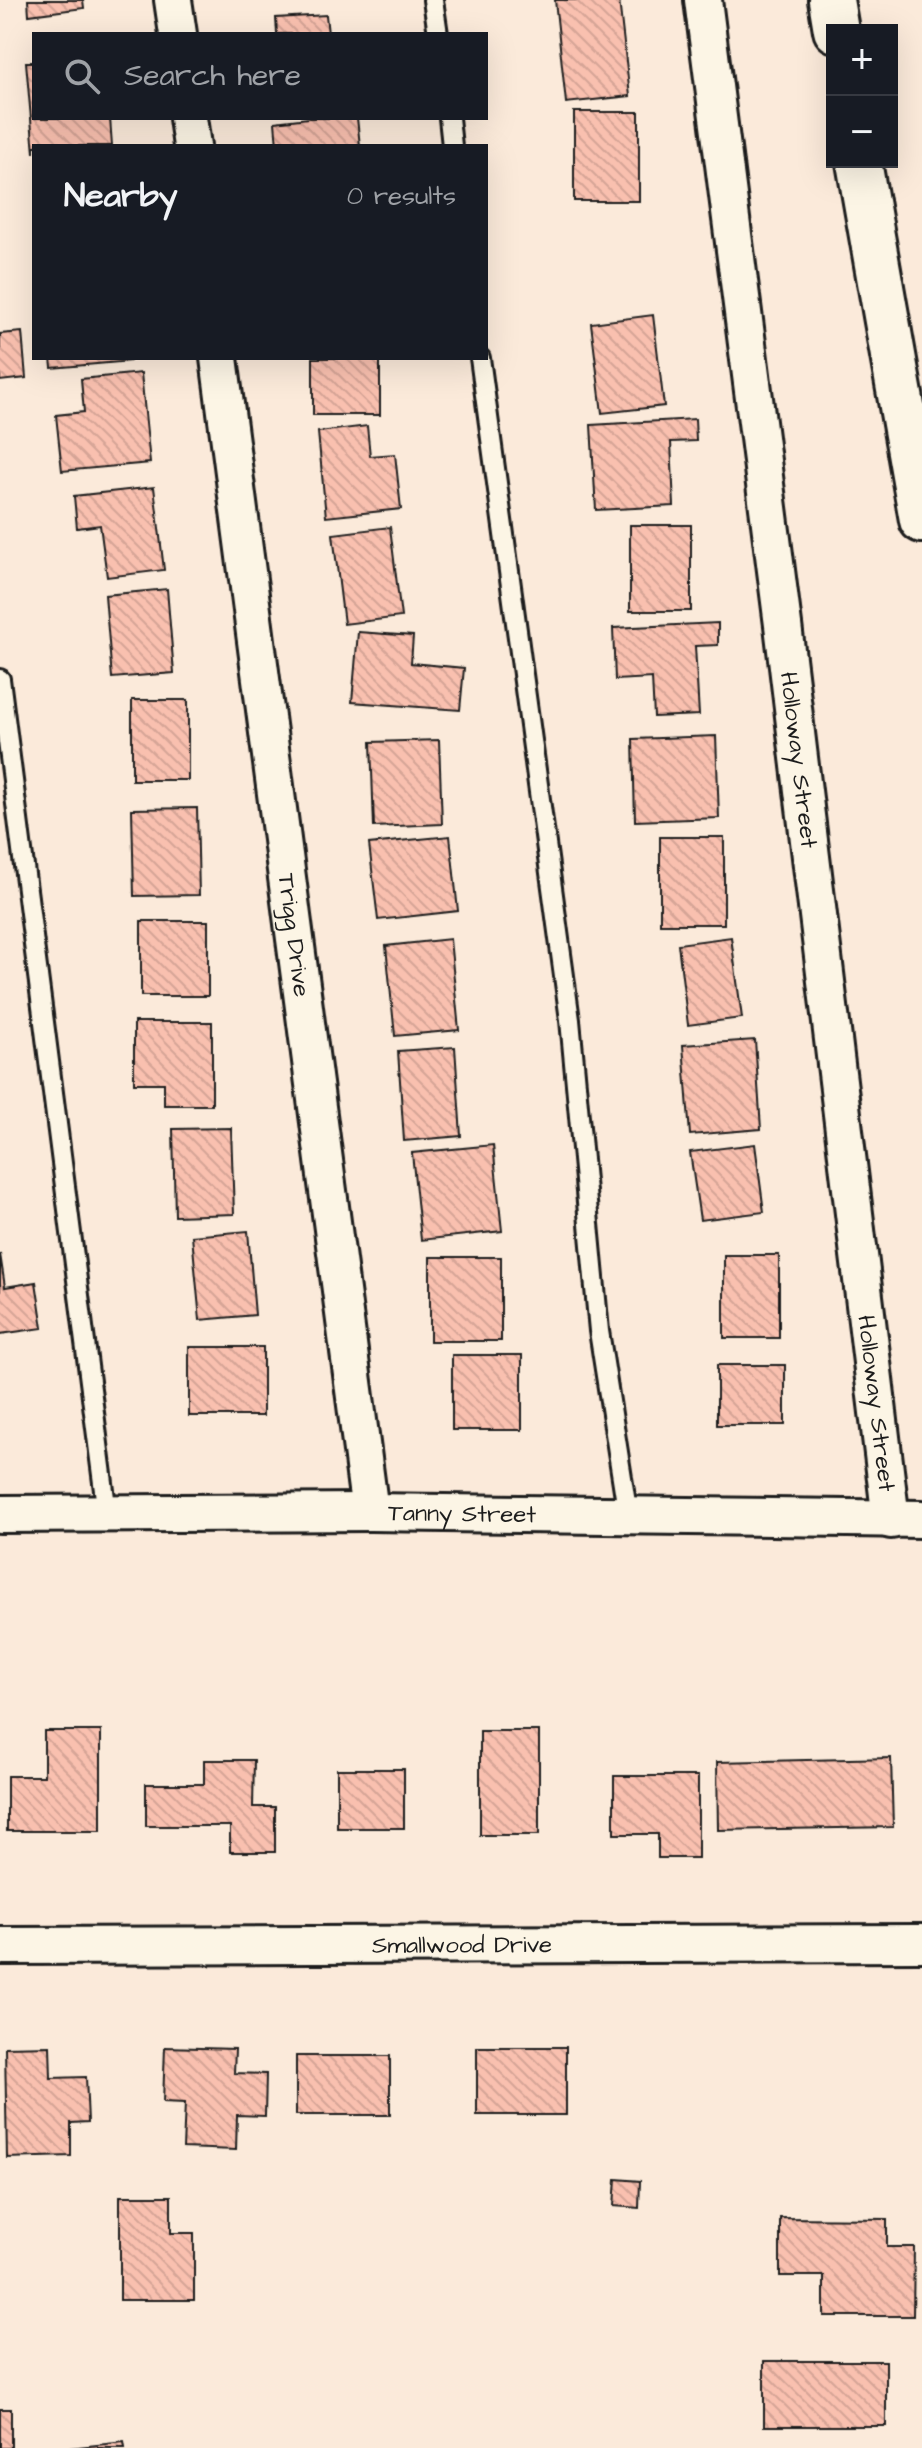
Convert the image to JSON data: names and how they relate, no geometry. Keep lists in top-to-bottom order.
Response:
{
  "streets": {
    "street": [
      "Holloway Street",
      "Trigg Drive",
      "Tanny Street",
      "Smallwood Drive"
    ]
  },
  "crossings": [
    ["Holloway Street", "Tanny Street"],
    ["Trigg Drive", "Tanny Street"]
  ],
  "page": {
    "map_buttons": ["+", "−"],
    "search": "Search here",
    "heading": ["Nearby", "0 results"]
  }
}
